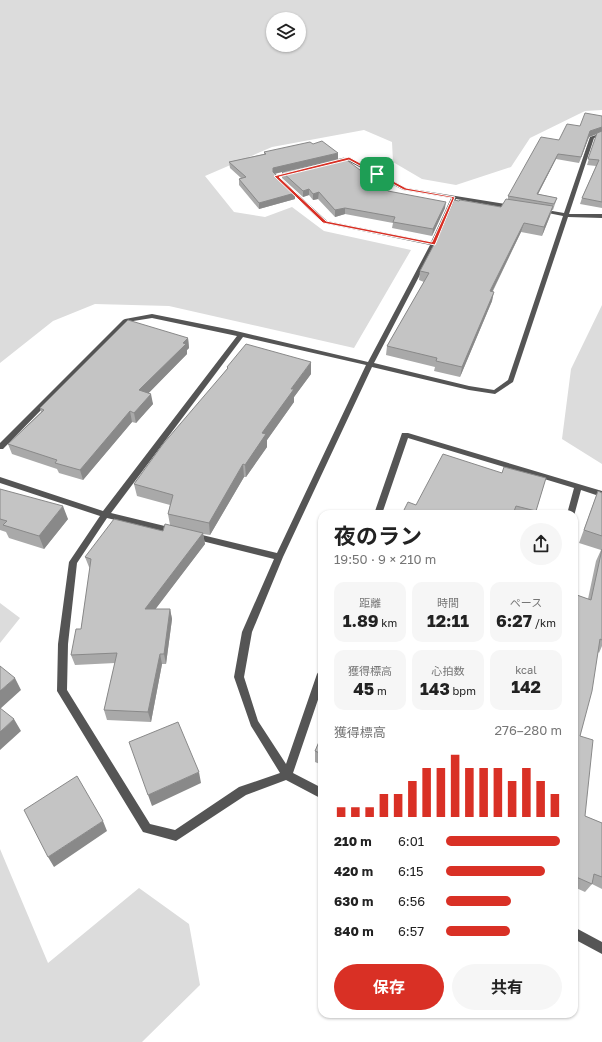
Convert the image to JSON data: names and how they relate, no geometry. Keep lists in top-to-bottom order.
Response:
{
  "page": {
    "heading": ["夜のラン", "19:50 · 9 × 210 m"],
    "stats": [
      ["距離", "1.89 km"],
      ["時間", "12:11"],
      ["ペース", "6:27 /km"],
      ["獲得標高", "45 m"],
      ["心拍数", "143 bpm"],
      ["kcal", "142"]
    ],
    "chart": ["獲得標高", "276–280 m"],
    "list": [
      {
        "name": "210 m",
        "note": "6:01"
      },
      {
        "name": "420 m",
        "note": "6:15"
      },
      {
        "name": "630 m",
        "note": "6:56"
      },
      {
        "name": "840 m",
        "note": "6:57"
      }
    ],
    "buttons": ["保存", "共有"]
  }
}
